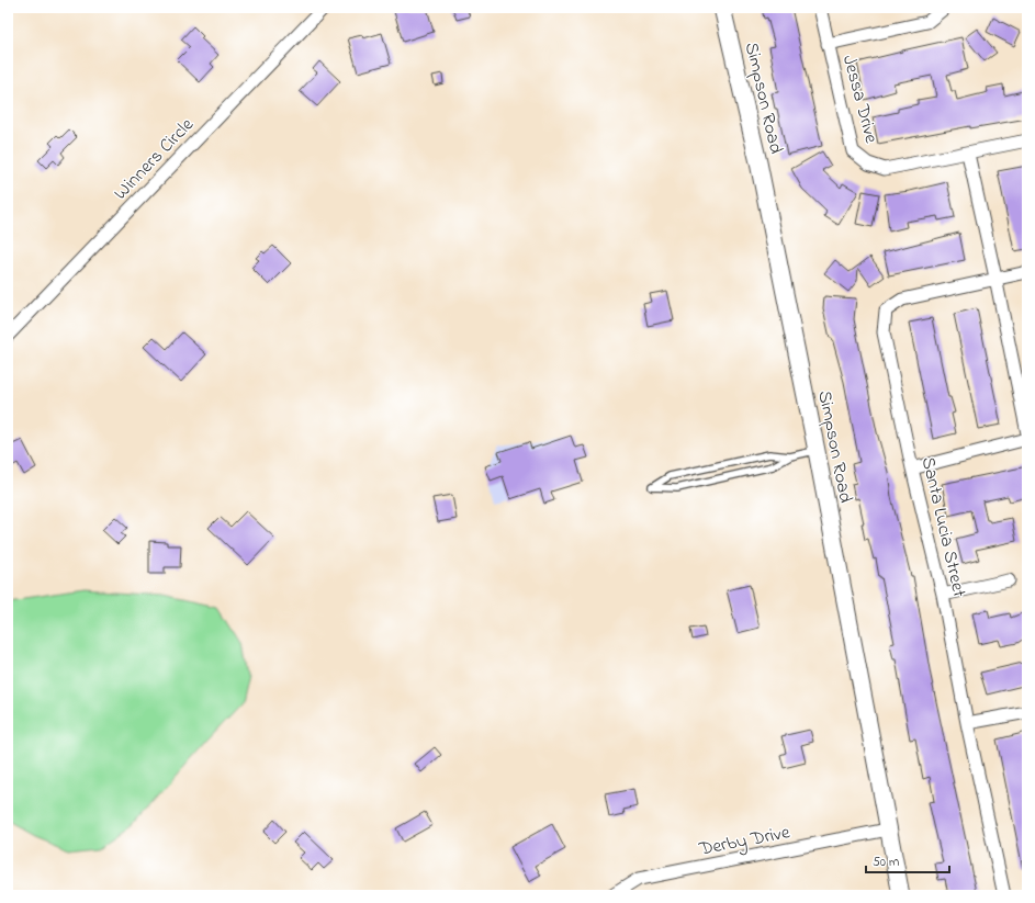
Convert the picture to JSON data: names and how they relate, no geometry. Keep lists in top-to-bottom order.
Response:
{
  "streets": {
    "main road": ["Simpson Road"],
    "street": [
      "Jessa Drive",
      "Winners Circle",
      "Santa Lucia Street",
      "Derby Drive"
    ]
  },
  "crossings": [
    ["Simpson Road", "Derby Drive"]
  ],
  "scale_bar": "50 m"
}
